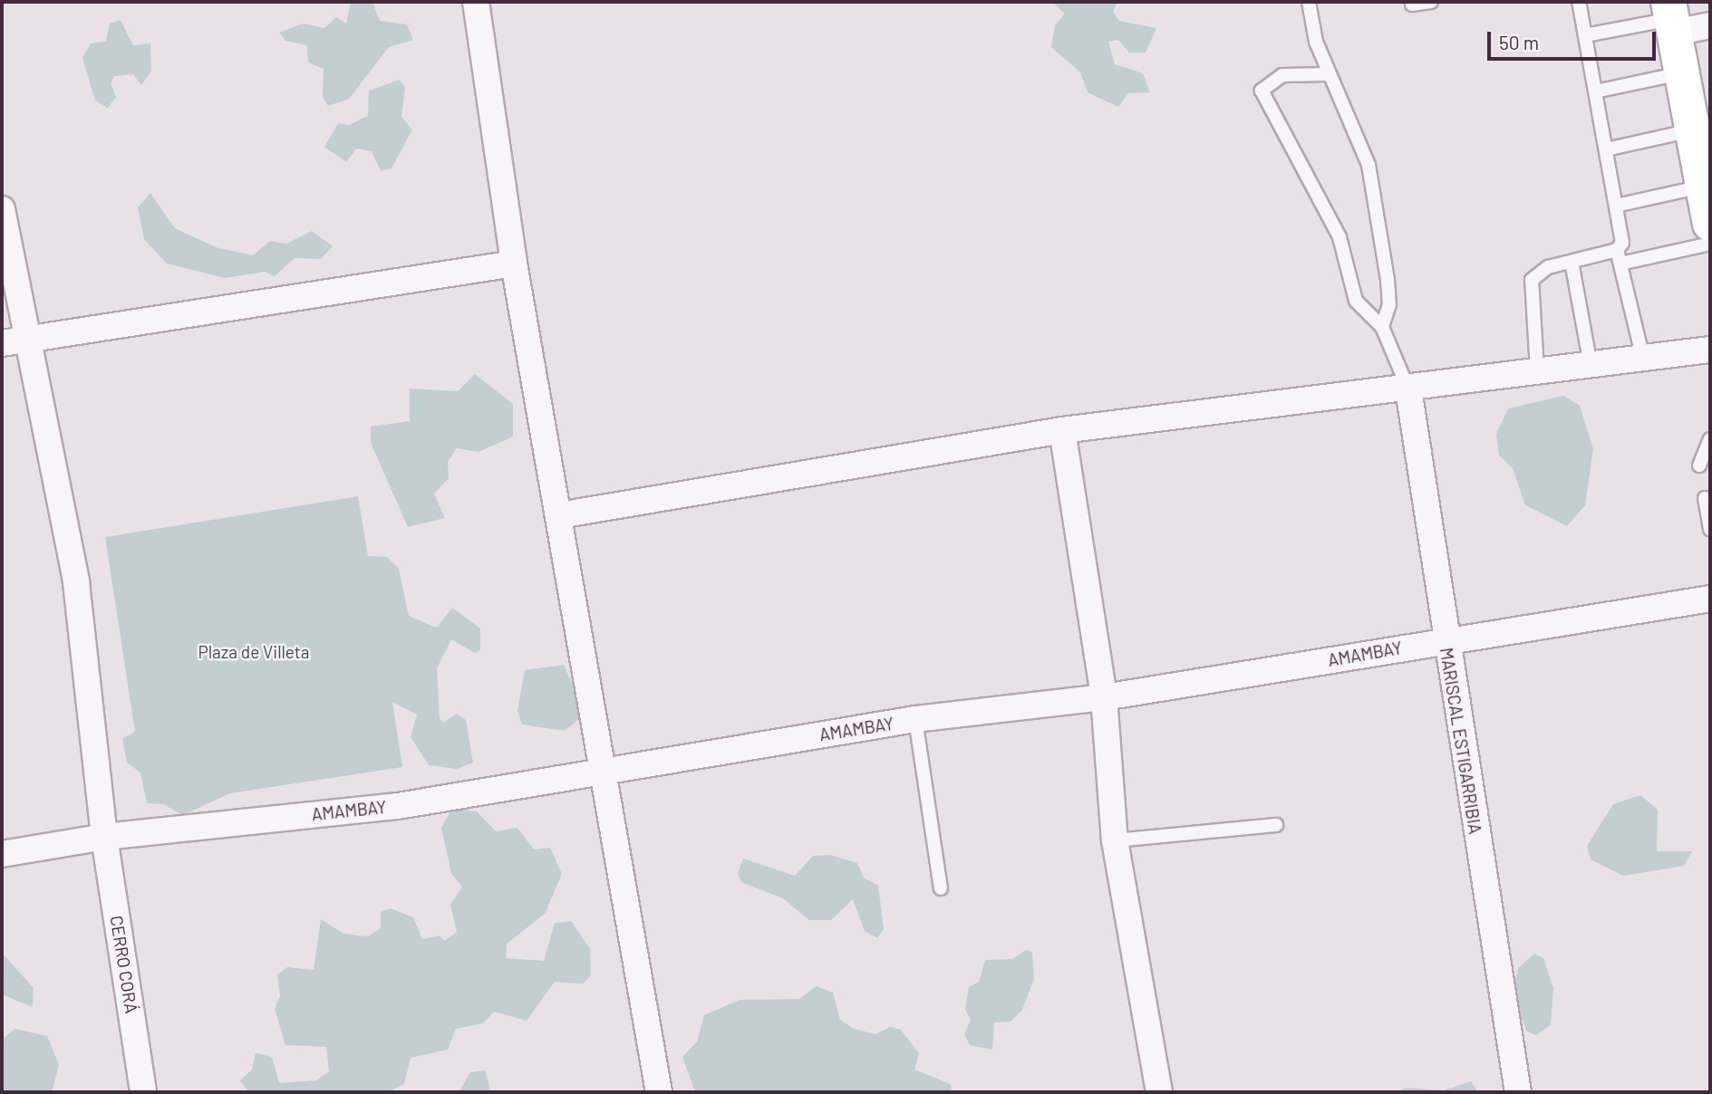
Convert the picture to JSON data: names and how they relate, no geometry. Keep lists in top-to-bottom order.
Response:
{
  "streets": {
    "street": ["AMAMBAY", "MARISCAL ESTIGARRIBIA", "CERRO CORÁ"]
  },
  "crossings": [
    ["AMAMBAY", "MARISCAL ESTIGARRIBIA"],
    ["AMAMBAY", "CERRO CORÁ"]
  ],
  "parks": ["Plaza de Villeta"],
  "scale_bar": "50 m"
}
